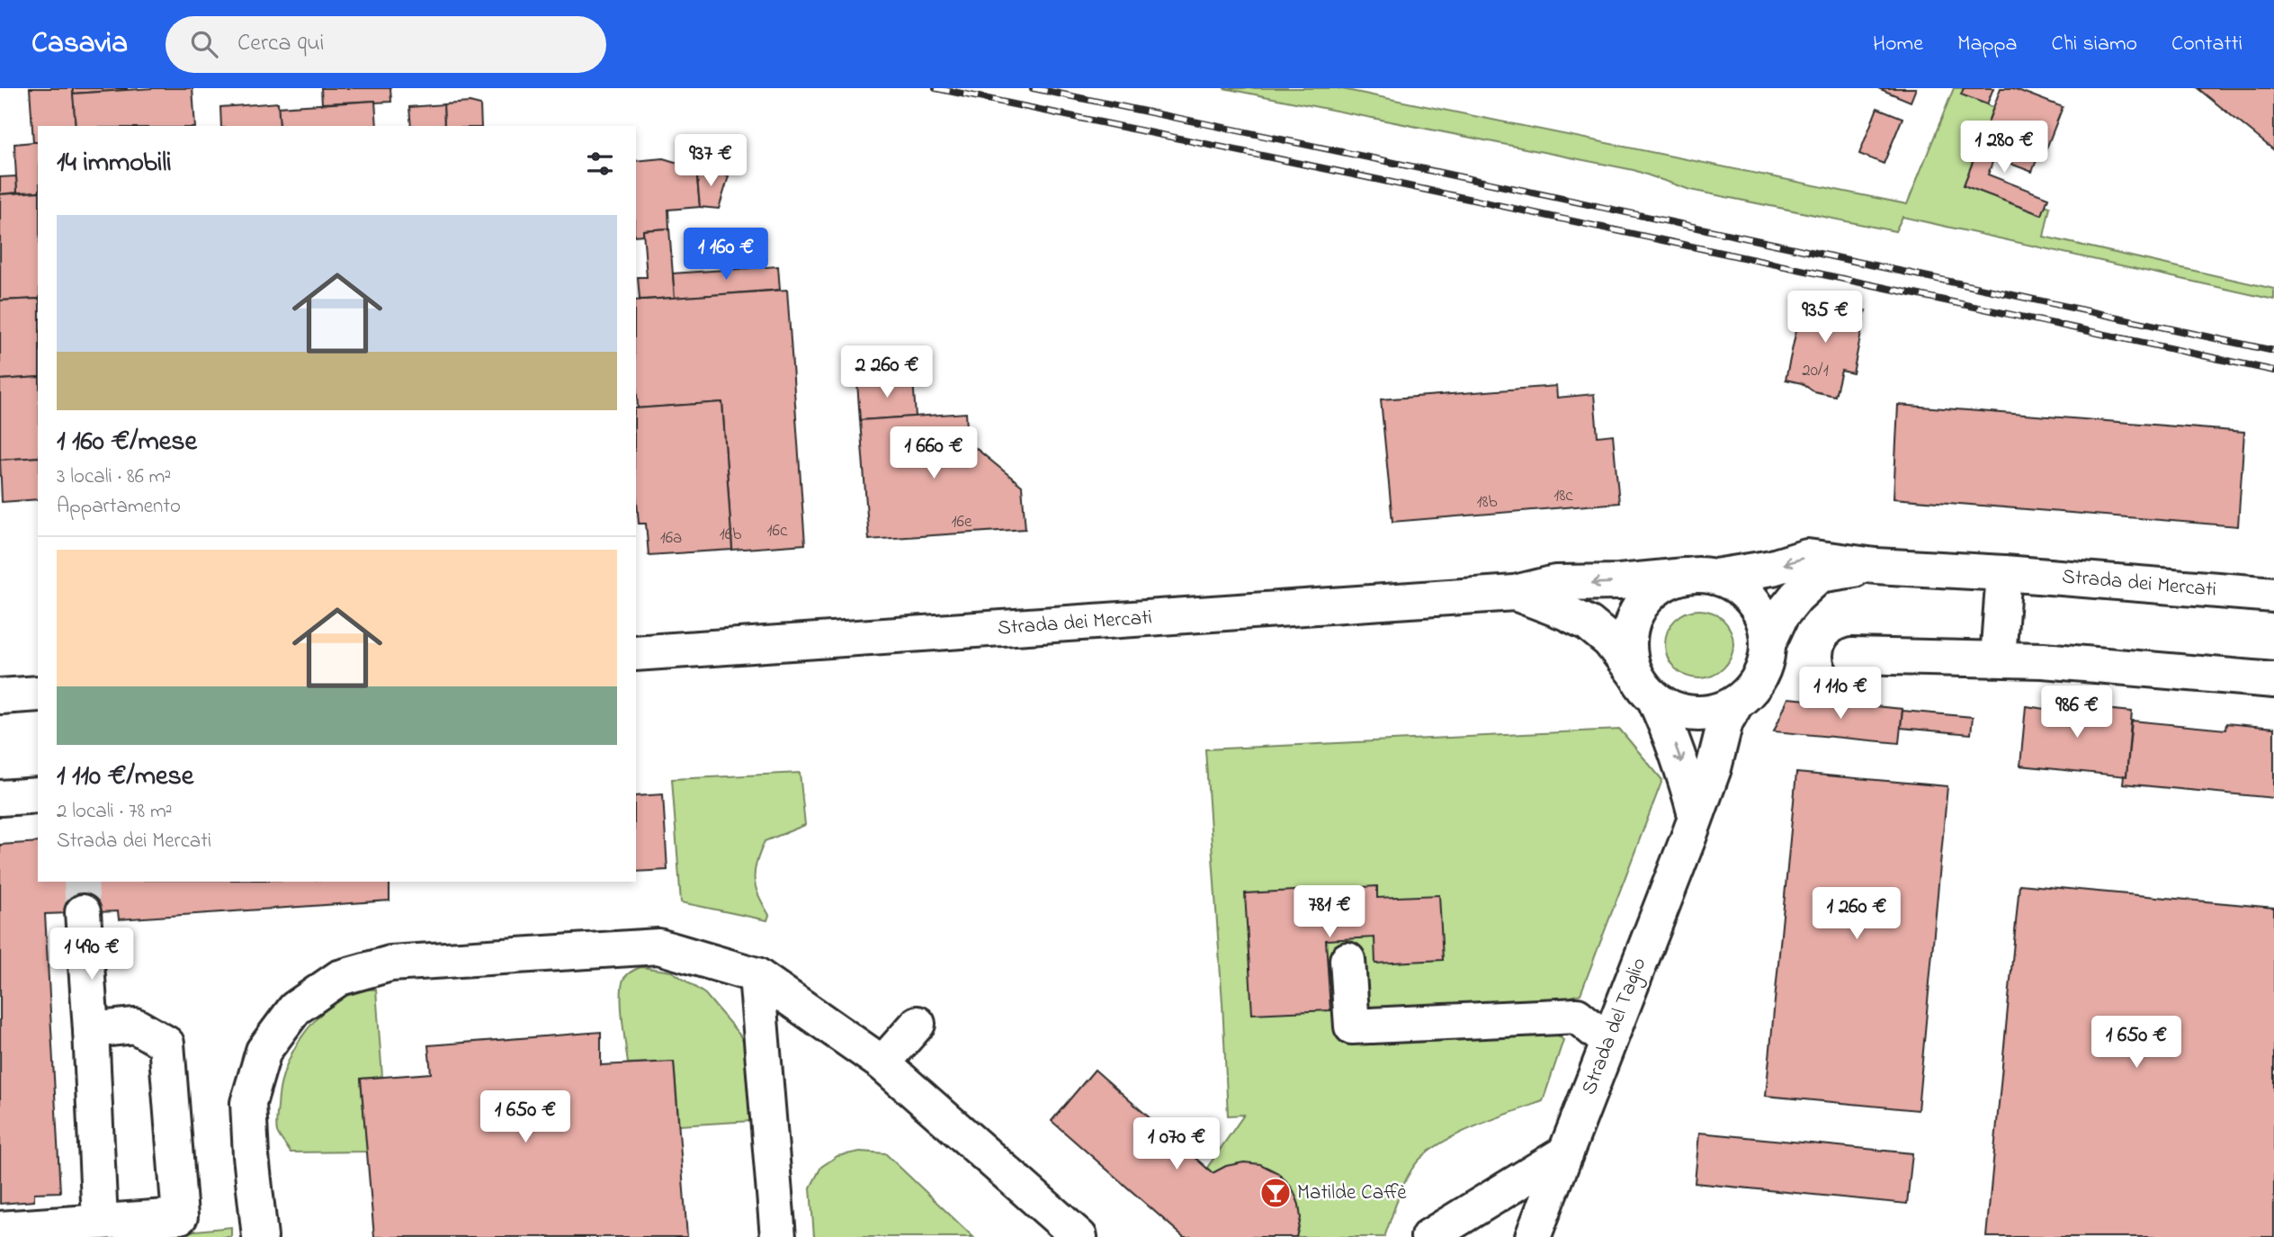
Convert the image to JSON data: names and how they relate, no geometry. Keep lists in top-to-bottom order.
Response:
{
  "streets": {
    "street": ["Strada dei Mercati", "Strada del Taglio"]
  },
  "crossings": [
    ["Strada dei Mercati", "Strada del Taglio"]
  ],
  "places": {
    "bar": ["Matilde Caffè"]
  },
  "house_numbers": [
    "20/1",
    "18c",
    "18b",
    "16e",
    "16c",
    "16b",
    "16a"
  ],
  "page": {
    "header": "Casavia",
    "search": "Cerca qui",
    "nav": [
      "Home",
      "Mappa",
      "Chi siamo",
      "Contatti"
    ],
    "price": [
      "1 280 €",
      "937 €",
      "1 160 €",
      "935 €",
      "2 260 €",
      "1 660 €",
      "1 110 €",
      "986 €",
      "781 €",
      "1 260 €",
      "1 490 €",
      "1 650 €",
      "1 650 €",
      "1 070 €"
    ],
    "heading": "14 immobili",
    "list": [
      {
        "name": "1 160 €/mese",
        "note": "3 locali · 86 m² · Appartamento"
      },
      {
        "name": "1 110 €/mese",
        "note": "2 locali · 78 m² · Strada dei Mercati"
      }
    ]
  }
}
